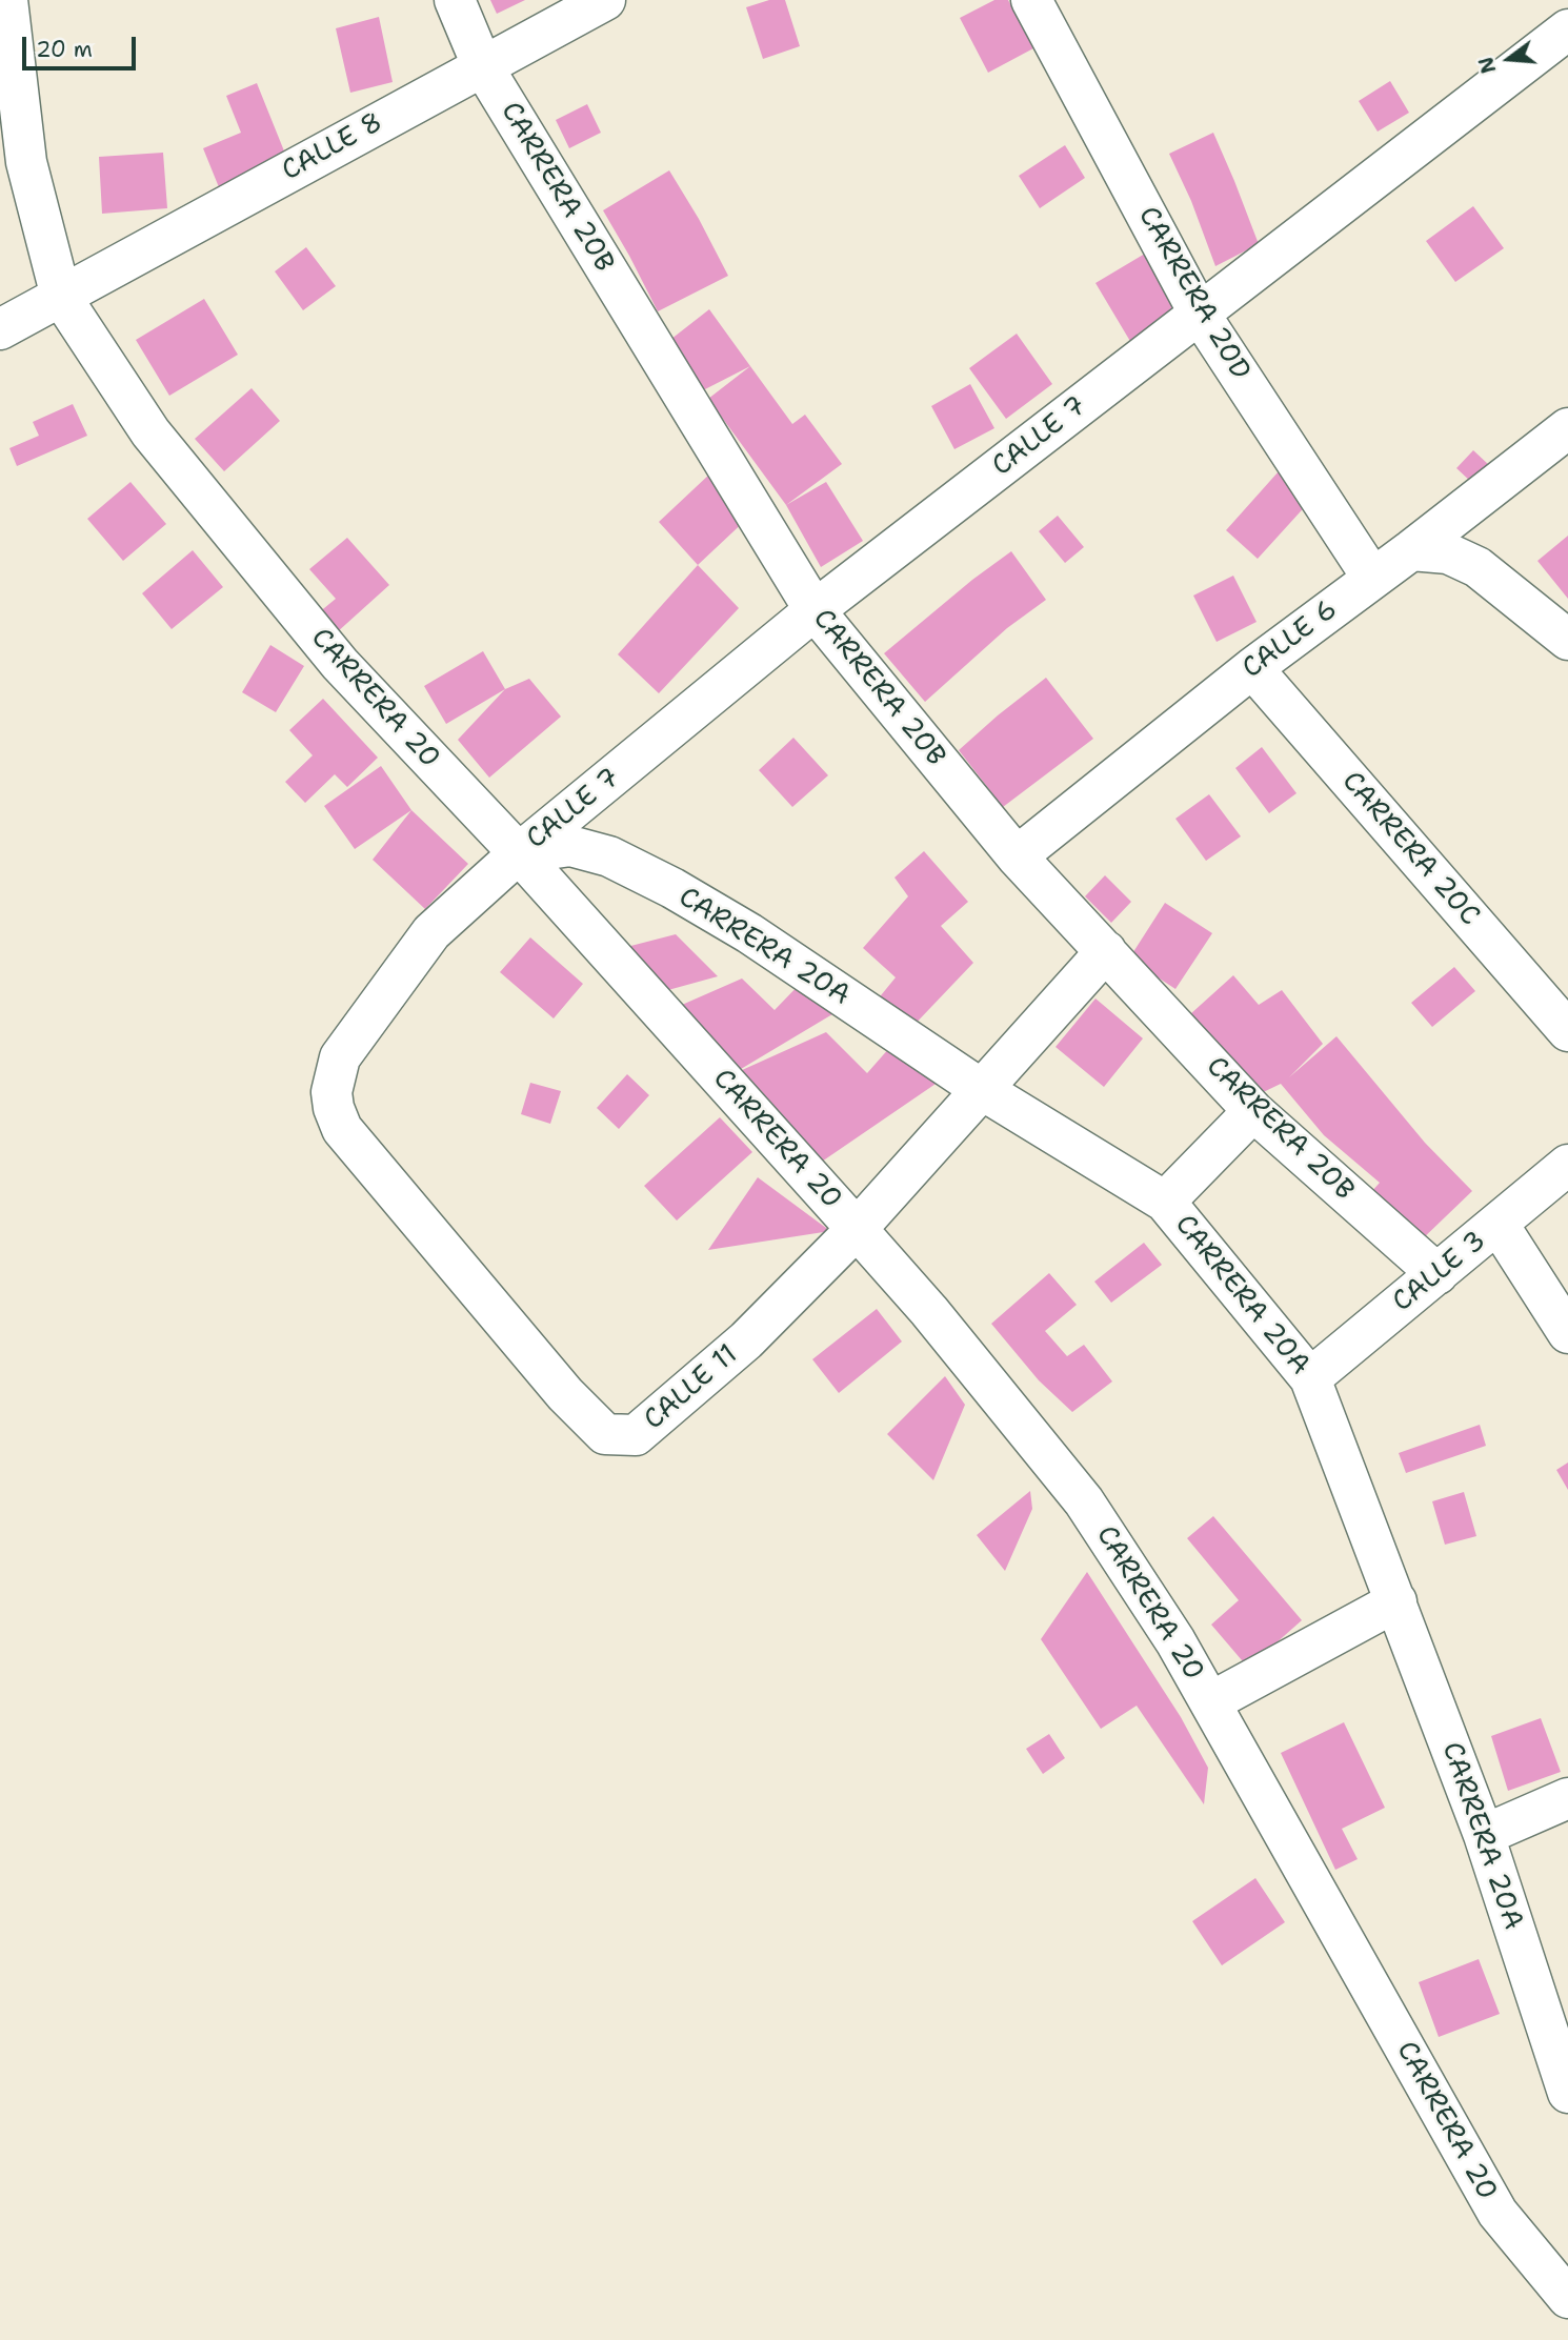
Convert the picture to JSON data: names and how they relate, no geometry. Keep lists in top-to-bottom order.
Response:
{
  "streets": {
    "street": [
      "CALLE 8",
      "CARRERA 20B",
      "CARRERA 20D",
      "CALLE 7",
      "CALLE 6",
      "CARRERA 20",
      "CARRERA 20C",
      "CARRERA 20A",
      "CALLE 3",
      "CALLE 11"
    ]
  },
  "crossings": [
    ["CALLE 8", "CARRERA 20B"],
    ["CALLE 8", "CARRERA 20"],
    ["CARRERA 20B", "CALLE 7"],
    ["CARRERA 20B", "CALLE 6"],
    ["CARRERA 20B", "CALLE 3"],
    ["CARRERA 20B", "CALLE 11"],
    ["CARRERA 20D", "CALLE 7"],
    ["CARRERA 20D", "CALLE 6"],
    ["CALLE 7", "CARRERA 20"],
    ["CALLE 7", "CARRERA 20A"],
    ["CALLE 7", "CALLE 11"],
    ["CALLE 6", "CARRERA 20C"],
    ["CARRERA 20", "CARRERA 20A"],
    ["CARRERA 20", "CALLE 11"],
    ["CARRERA 20A", "CALLE 3"],
    ["CARRERA 20A", "CALLE 11"]
  ],
  "scale_bar": "20 m",
  "north": "left"
}
